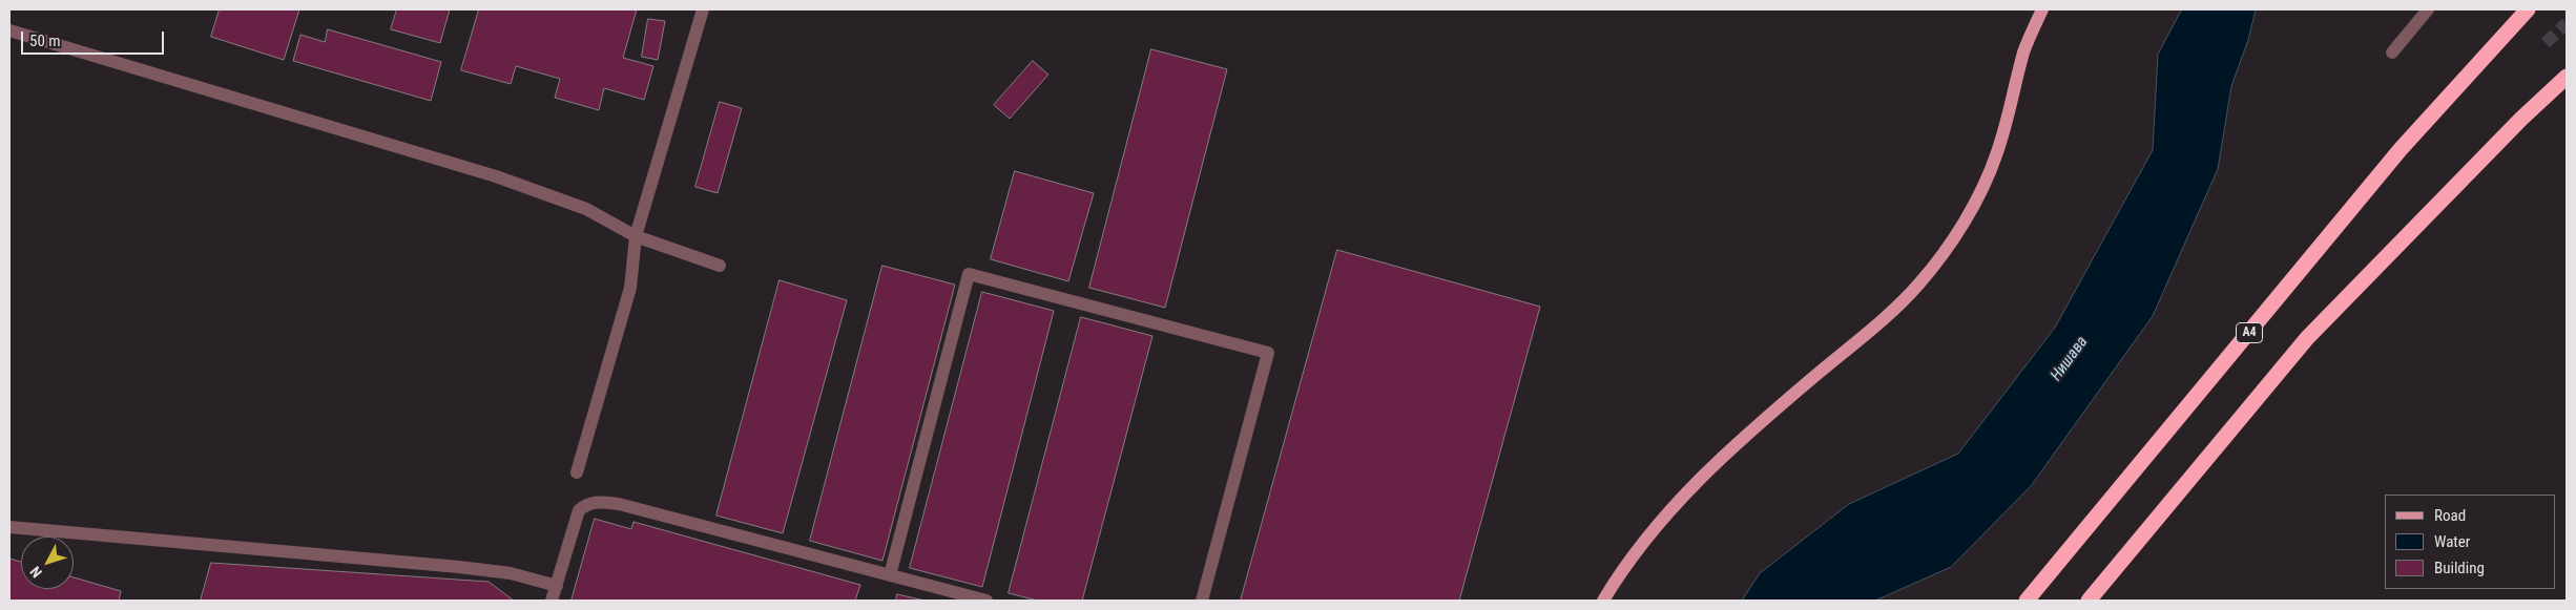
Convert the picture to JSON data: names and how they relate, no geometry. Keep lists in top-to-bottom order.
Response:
{
  "streets": {
    "highway": ["A4"]
  },
  "water": ["Нишава"],
  "legend": ["Road", "Water", "Building"],
  "scale_bar": "50 m",
  "north": "bottom left"
}
